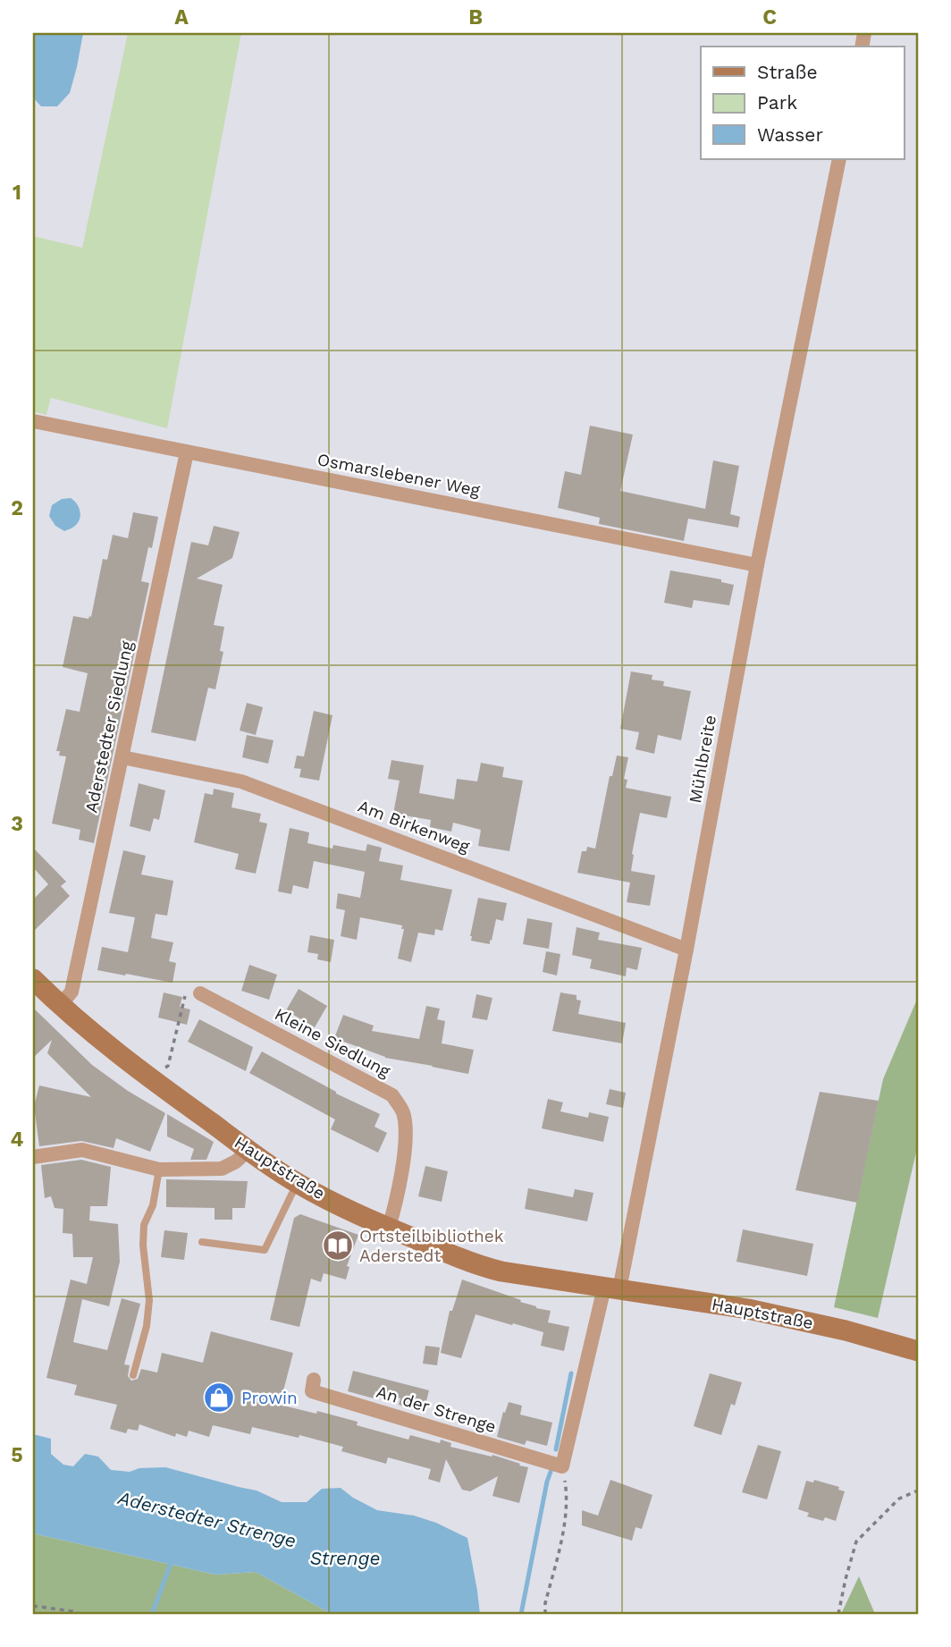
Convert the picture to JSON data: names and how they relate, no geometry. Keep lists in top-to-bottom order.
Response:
{
  "streets": {
    "main road": ["Hauptstraße"],
    "street": [
      "Osmarslebener Weg",
      "Aderstedter Siedlung",
      "Mühlbreite",
      "Am Birkenweg",
      "Kleine Siedlung",
      "An der Strenge"
    ]
  },
  "crossings": [
    ["Osmarslebener Weg", "Aderstedter Siedlung"],
    ["Osmarslebener Weg", "Mühlbreite"],
    ["Aderstedter Siedlung", "Am Birkenweg"],
    ["Aderstedter Siedlung", "Hauptstraße"],
    ["Mühlbreite", "Am Birkenweg"],
    ["Mühlbreite", "Hauptstraße"],
    ["Kleine Siedlung", "Hauptstraße"]
  ],
  "water": ["Aderstedter Strenge", "Strenge"],
  "places": {
    "library": ["Ortsteilbibliothek Aderstedt"],
    "shop": ["Prowin"]
  },
  "legend": ["Straße", "Park", "Wasser"],
  "grid": {
    "columns": ["A", "B", "C"],
    "rows": [
      "1",
      "2",
      "3",
      "4",
      "5"
    ]
  }
}
